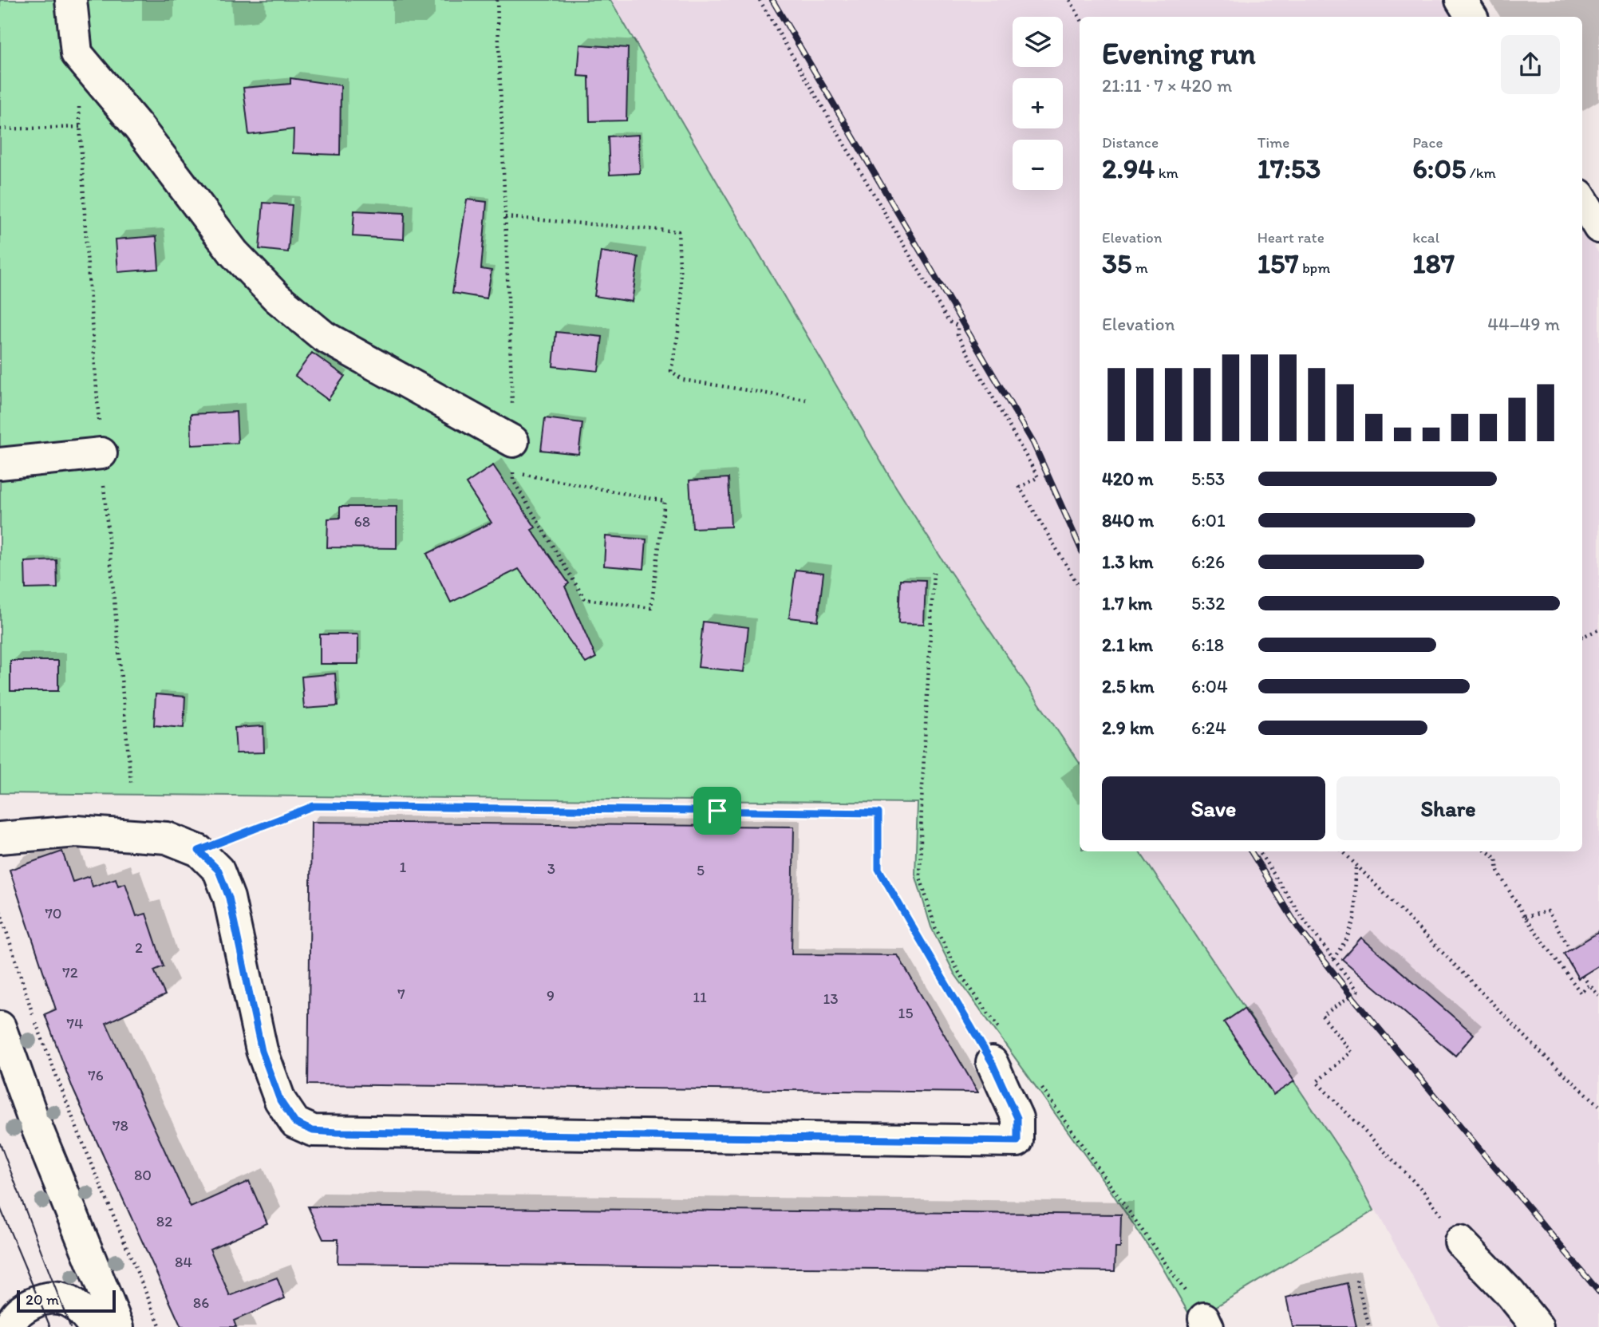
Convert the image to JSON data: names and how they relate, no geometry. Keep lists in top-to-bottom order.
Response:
{
  "house_numbers": [
    "68",
    "1",
    "3",
    "5",
    "70",
    "2",
    "72",
    "7",
    "9",
    "11",
    "13",
    "15",
    "74",
    "76",
    "78",
    "80",
    "82",
    "84",
    "86"
  ],
  "scale_bar": "20 m",
  "page": {
    "map_buttons": ["+", "−"],
    "heading": ["Evening run", "21:11 · 7 × 420 m"],
    "stats": [
      ["Distance", "2.94 km"],
      ["Time", "17:53"],
      ["Pace", "6:05 /km"],
      ["Elevation", "35 m"],
      ["Heart rate", "157 bpm"],
      ["kcal", "187"]
    ],
    "chart": ["Elevation", "44–49 m"],
    "list": [
      {
        "name": "420 m",
        "note": "5:53"
      },
      {
        "name": "840 m",
        "note": "6:01"
      },
      {
        "name": "1.3 km",
        "note": "6:26"
      },
      {
        "name": "1.7 km",
        "note": "5:32"
      },
      {
        "name": "2.1 km",
        "note": "6:18"
      },
      {
        "name": "2.5 km",
        "note": "6:04"
      },
      {
        "name": "2.9 km",
        "note": "6:24"
      }
    ],
    "buttons": ["Save", "Share"],
    "scale": "20 m"
  }
}
